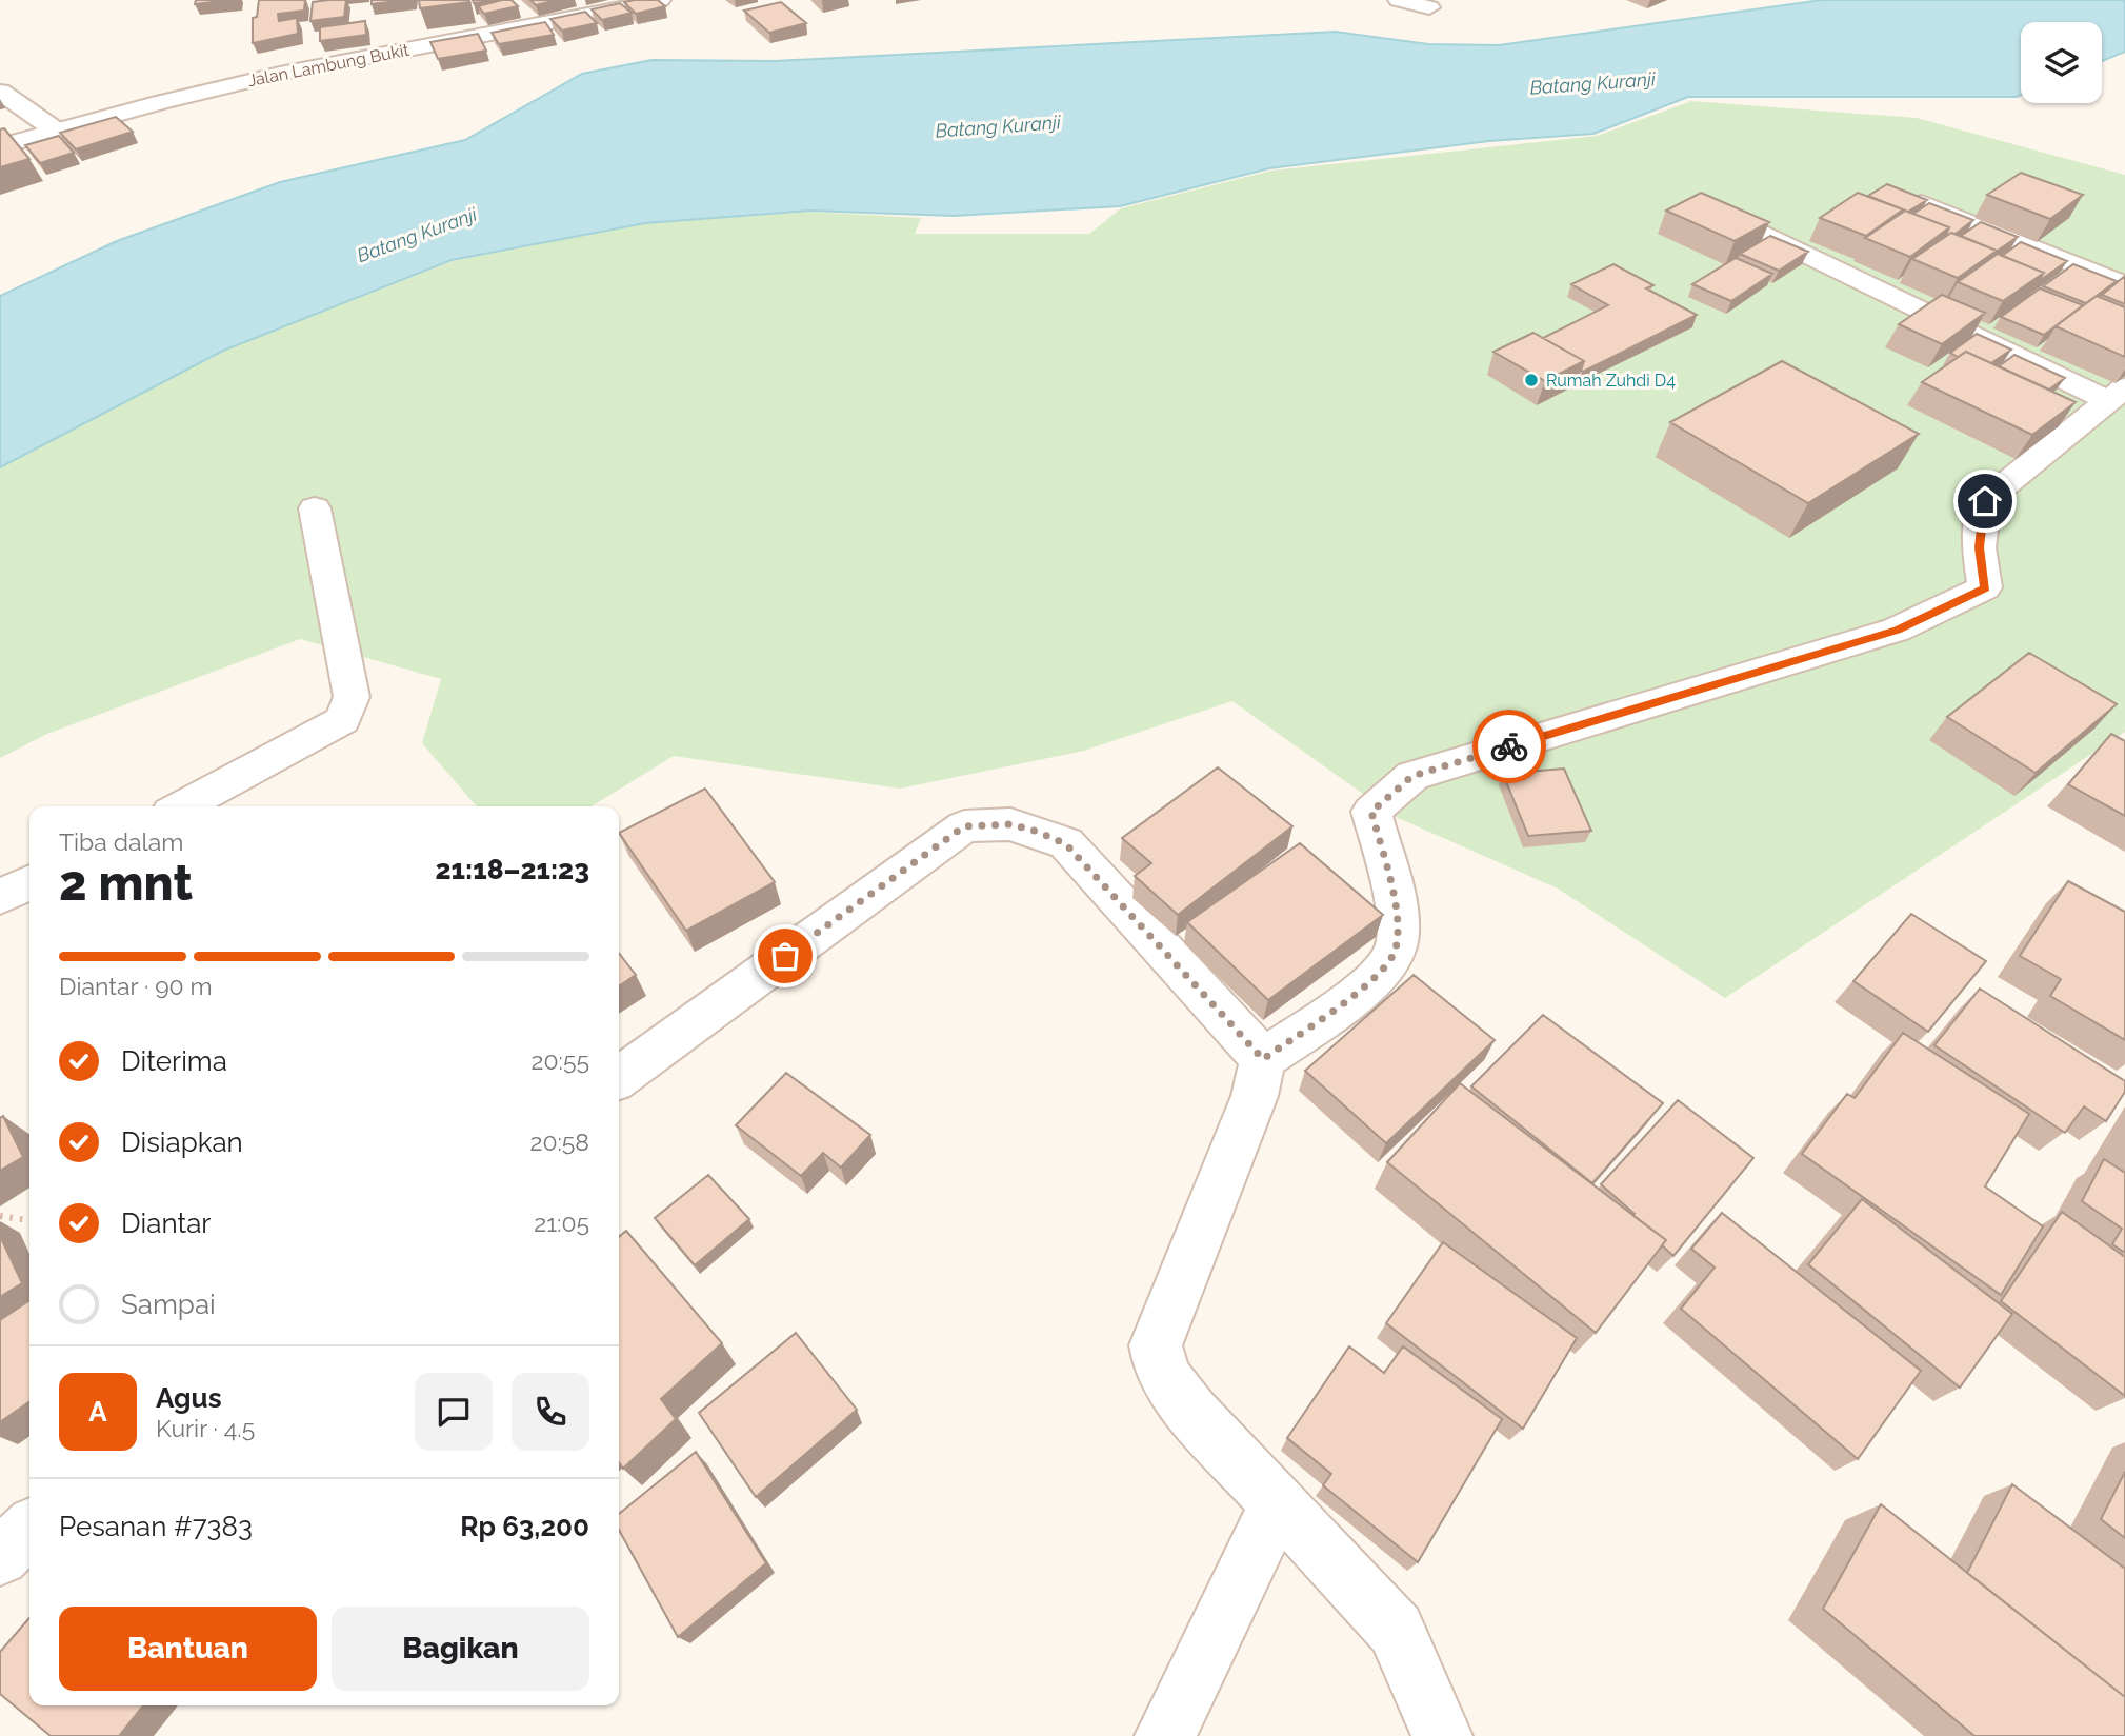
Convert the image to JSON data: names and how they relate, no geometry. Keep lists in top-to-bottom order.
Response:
{
  "streets": {
    "street": ["Jalan Lambung Bukit"]
  },
  "water": ["Batang Kuranji"],
  "places": ["Rumah Zuhdi D4"],
  "page": {
    "heading": ["2 mnt", "Tiba dalam", "21:18–21:23"],
    "panel": [
      "Agus",
      "Kurir · 4.5",
      "Pesanan #7383",
      "Rp 63,200"
    ],
    "bar": "Diantar · 90 m",
    "list": [
      ["Diterima", "20:55"],
      ["Disiapkan", "20:58"],
      ["Diantar", "21:05"],
      "Sampai"
    ],
    "round": "A",
    "buttons": ["Bantuan", "Bagikan"]
  }
}
